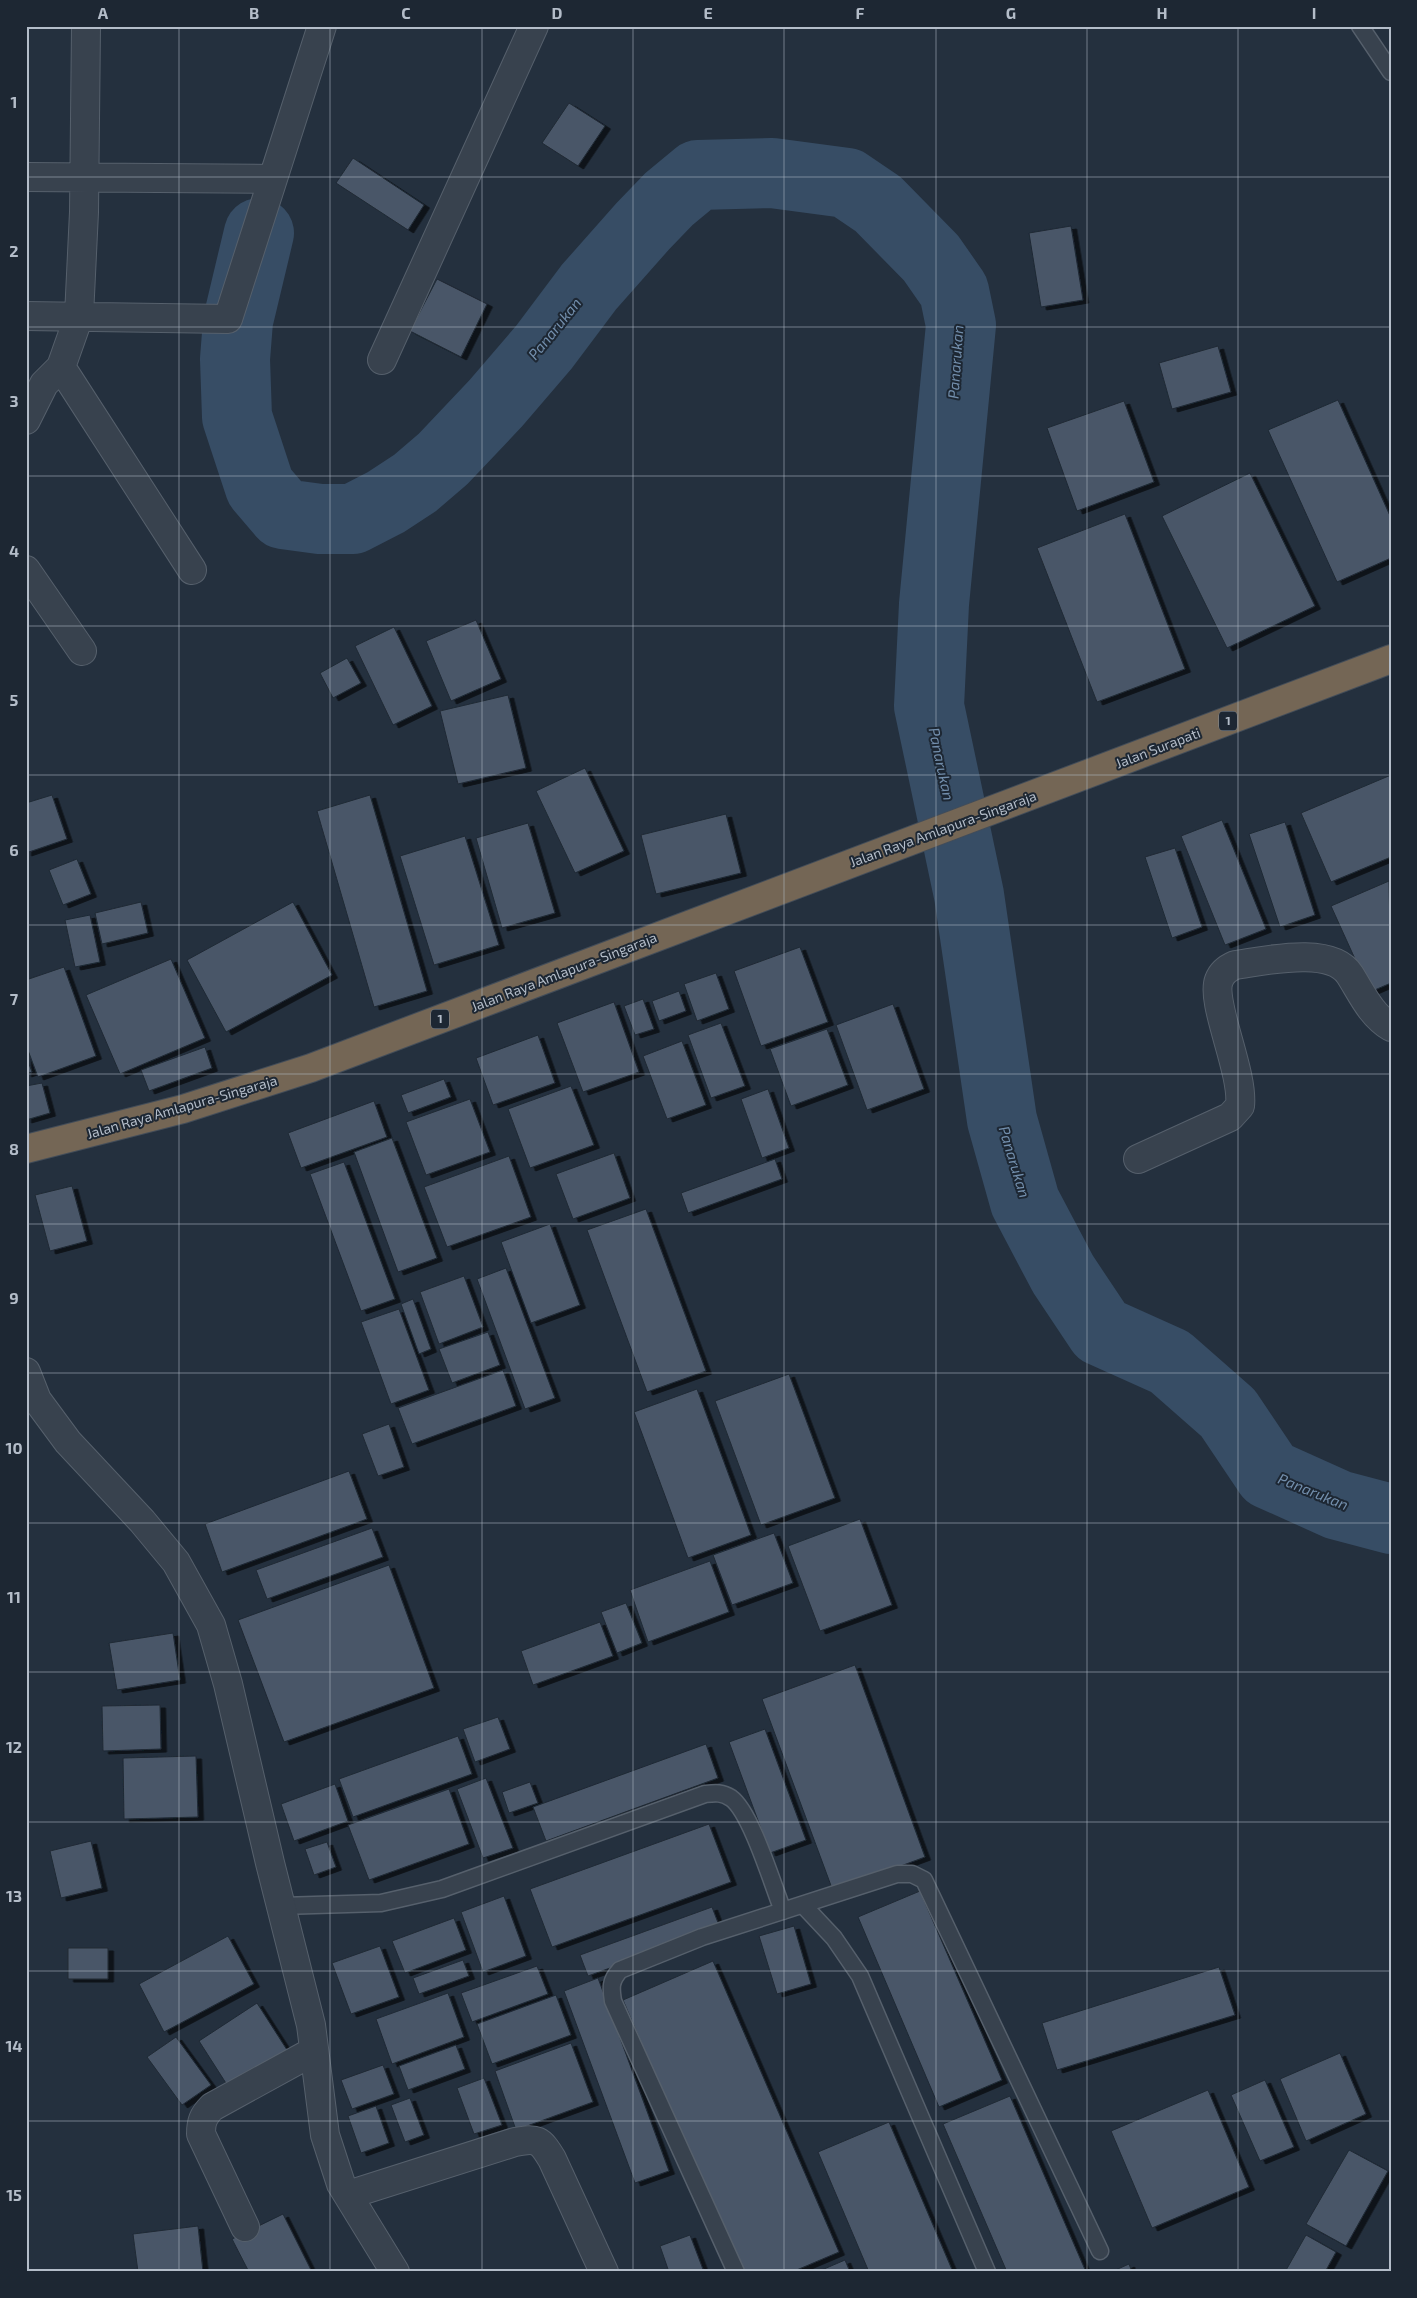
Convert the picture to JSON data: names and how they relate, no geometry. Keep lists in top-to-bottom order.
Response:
{
  "streets": {
    "highway": ["1", "Jalan Surapati", "Jalan Raya Amlapura-Singaraja"]
  },
  "crossings": [
    ["Jalan Surapati", "Jalan Raya Amlapura-Singaraja"]
  ],
  "water": ["Panarukan"],
  "grid": {
    "columns": [
      "A",
      "B",
      "C",
      "D",
      "E",
      "F",
      "G",
      "H",
      "I"
    ],
    "rows": [
      "1",
      "2",
      "3",
      "4",
      "5",
      "6",
      "7",
      "8",
      "9",
      "10",
      "11",
      "12",
      "13",
      "14",
      "15"
    ]
  }
}
